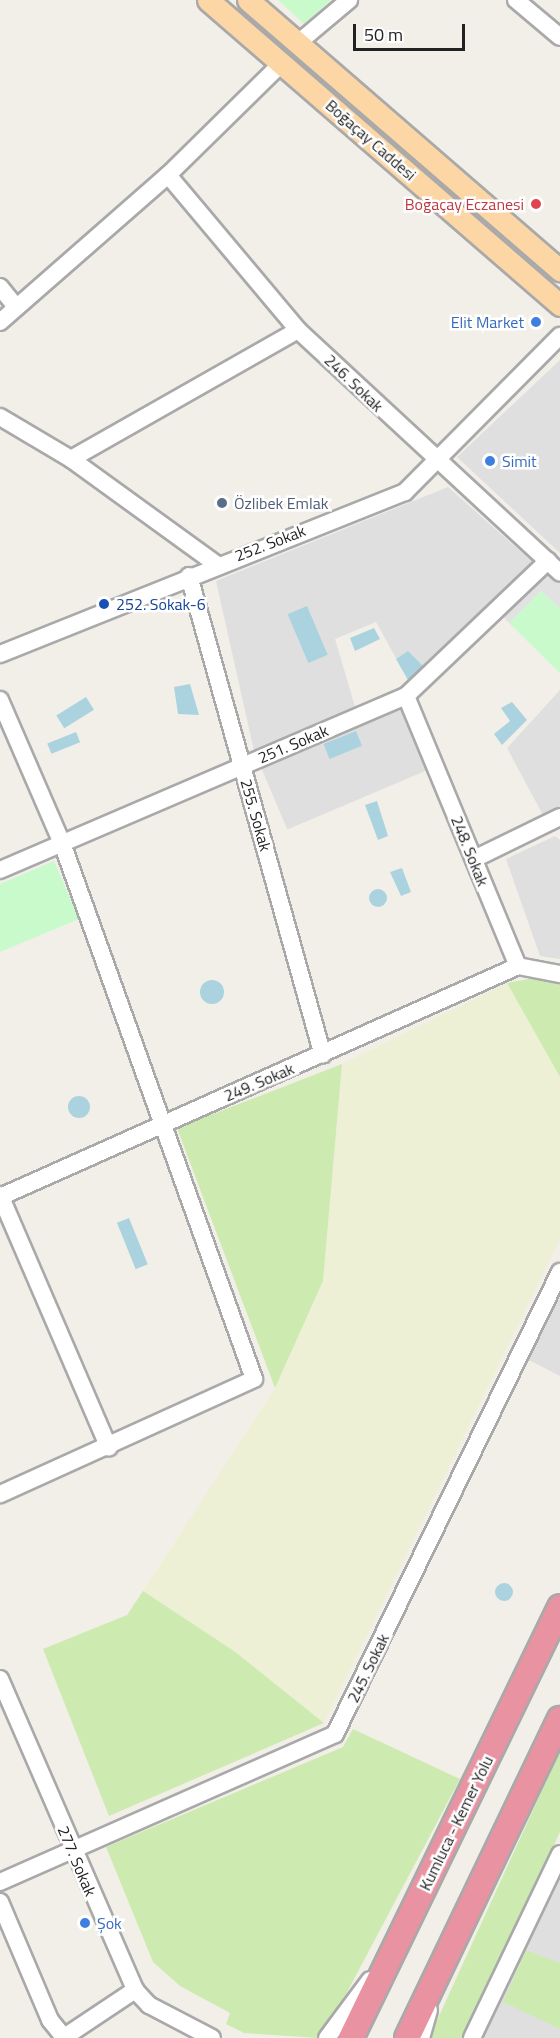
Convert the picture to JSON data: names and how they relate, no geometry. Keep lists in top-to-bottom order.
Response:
{
  "streets": {
    "highway": ["Kumluca - Kemer Yolu"],
    "main road": ["Boğaçay Caddesi"],
    "street": [
      "246. Sokak",
      "252. Sokak",
      "251. Sokak",
      "255. Sokak",
      "248. Sokak",
      "249. Sokak",
      "245. Sokak",
      "277. Sokak"
    ]
  },
  "crossings": [
    ["246. Sokak", "252. Sokak"],
    ["246. Sokak", "251. Sokak"],
    ["252. Sokak", "255. Sokak"],
    ["251. Sokak", "255. Sokak"],
    ["251. Sokak", "248. Sokak"],
    ["255. Sokak", "249. Sokak"],
    ["248. Sokak", "249. Sokak"],
    ["245. Sokak", "277. Sokak"]
  ],
  "places": [
    "Boğaçay Eczanesi",
    "Elit Market",
    "Simit",
    "Özlibek Emlak",
    "252. Sokak-6",
    "Şok"
  ],
  "scale_bar": "50 m"
}
